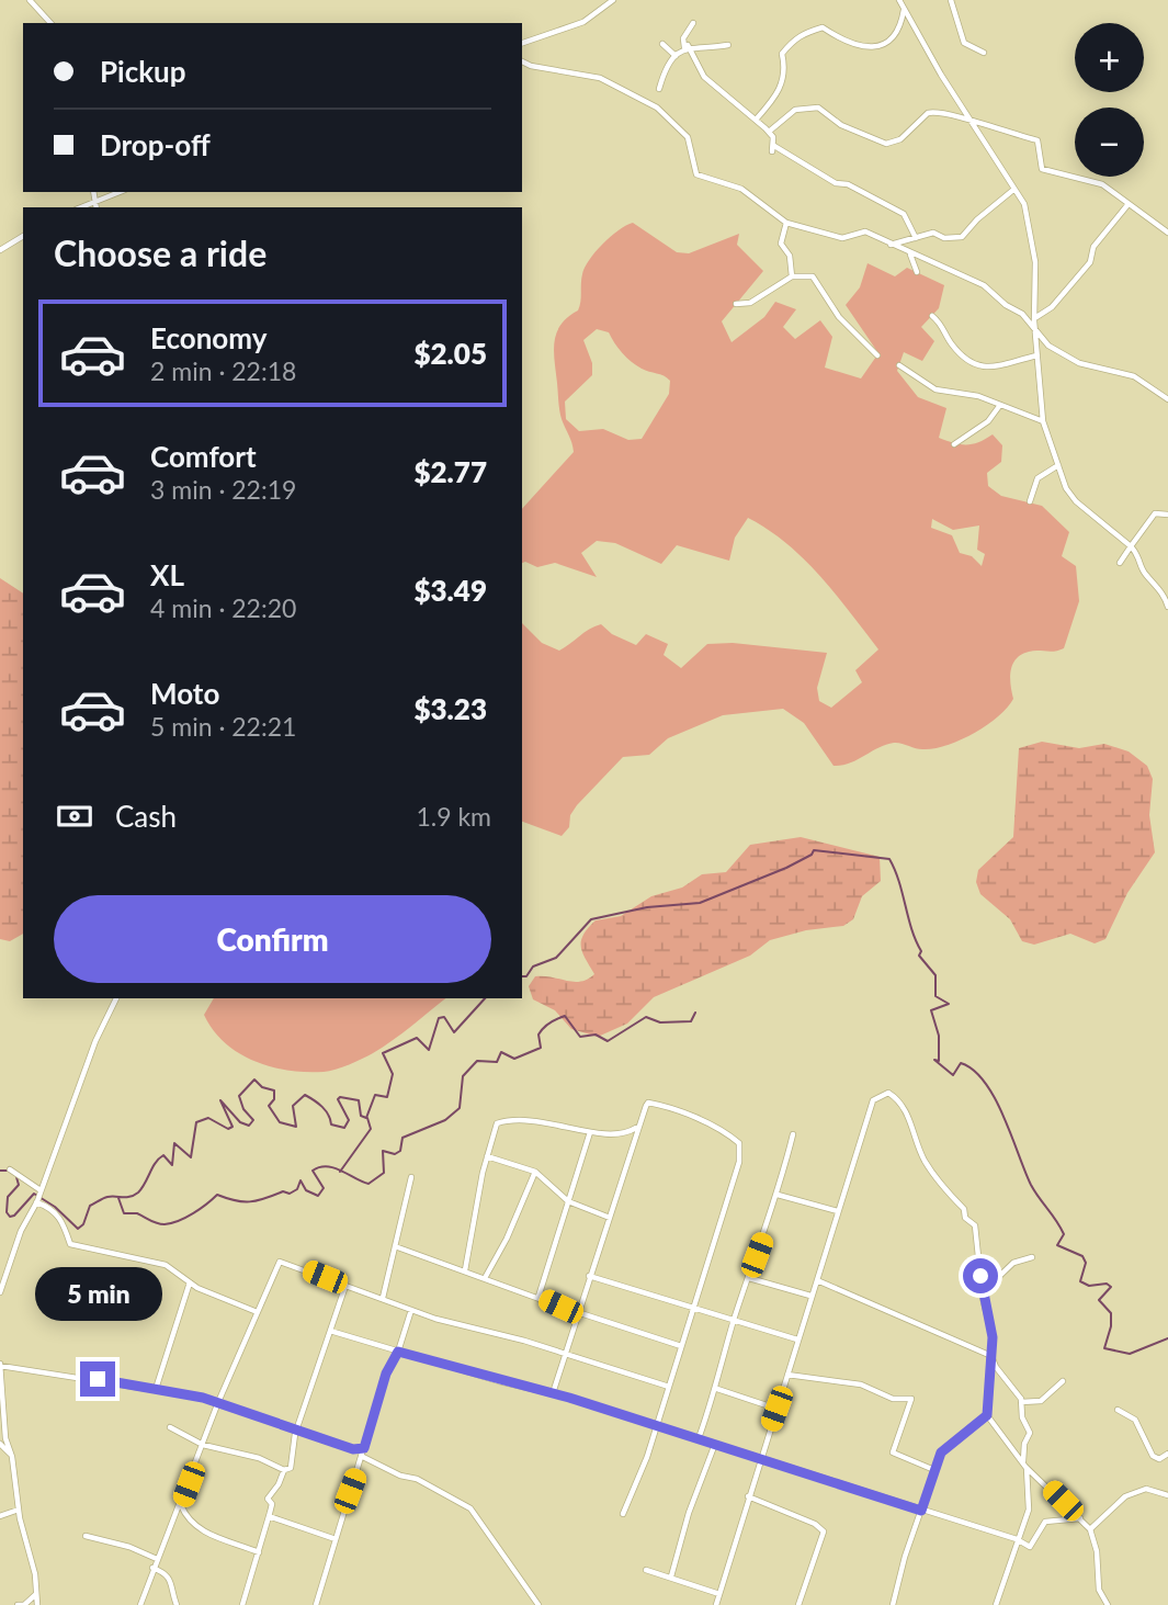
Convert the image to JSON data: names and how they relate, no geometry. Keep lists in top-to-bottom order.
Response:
{
  "page": {
    "map_buttons": ["+", "−"],
    "banner": ["Pickup", "Drop-off"],
    "heading": "Choose a ride",
    "list": [
      {
        "name": "Economy",
        "note": "2 min · 22:18",
        "value": "$2.05"
      },
      {
        "name": "Comfort",
        "note": "3 min · 22:19",
        "value": "$2.77"
      },
      {
        "name": "XL",
        "note": "4 min · 22:20",
        "value": "$3.49"
      },
      {
        "name": "Moto",
        "note": "5 min · 22:21",
        "value": "$3.23"
      }
    ],
    "pay": ["Cash", "1.9 km"],
    "buttons": "Confirm",
    "bubble": "5 min"
  }
}
